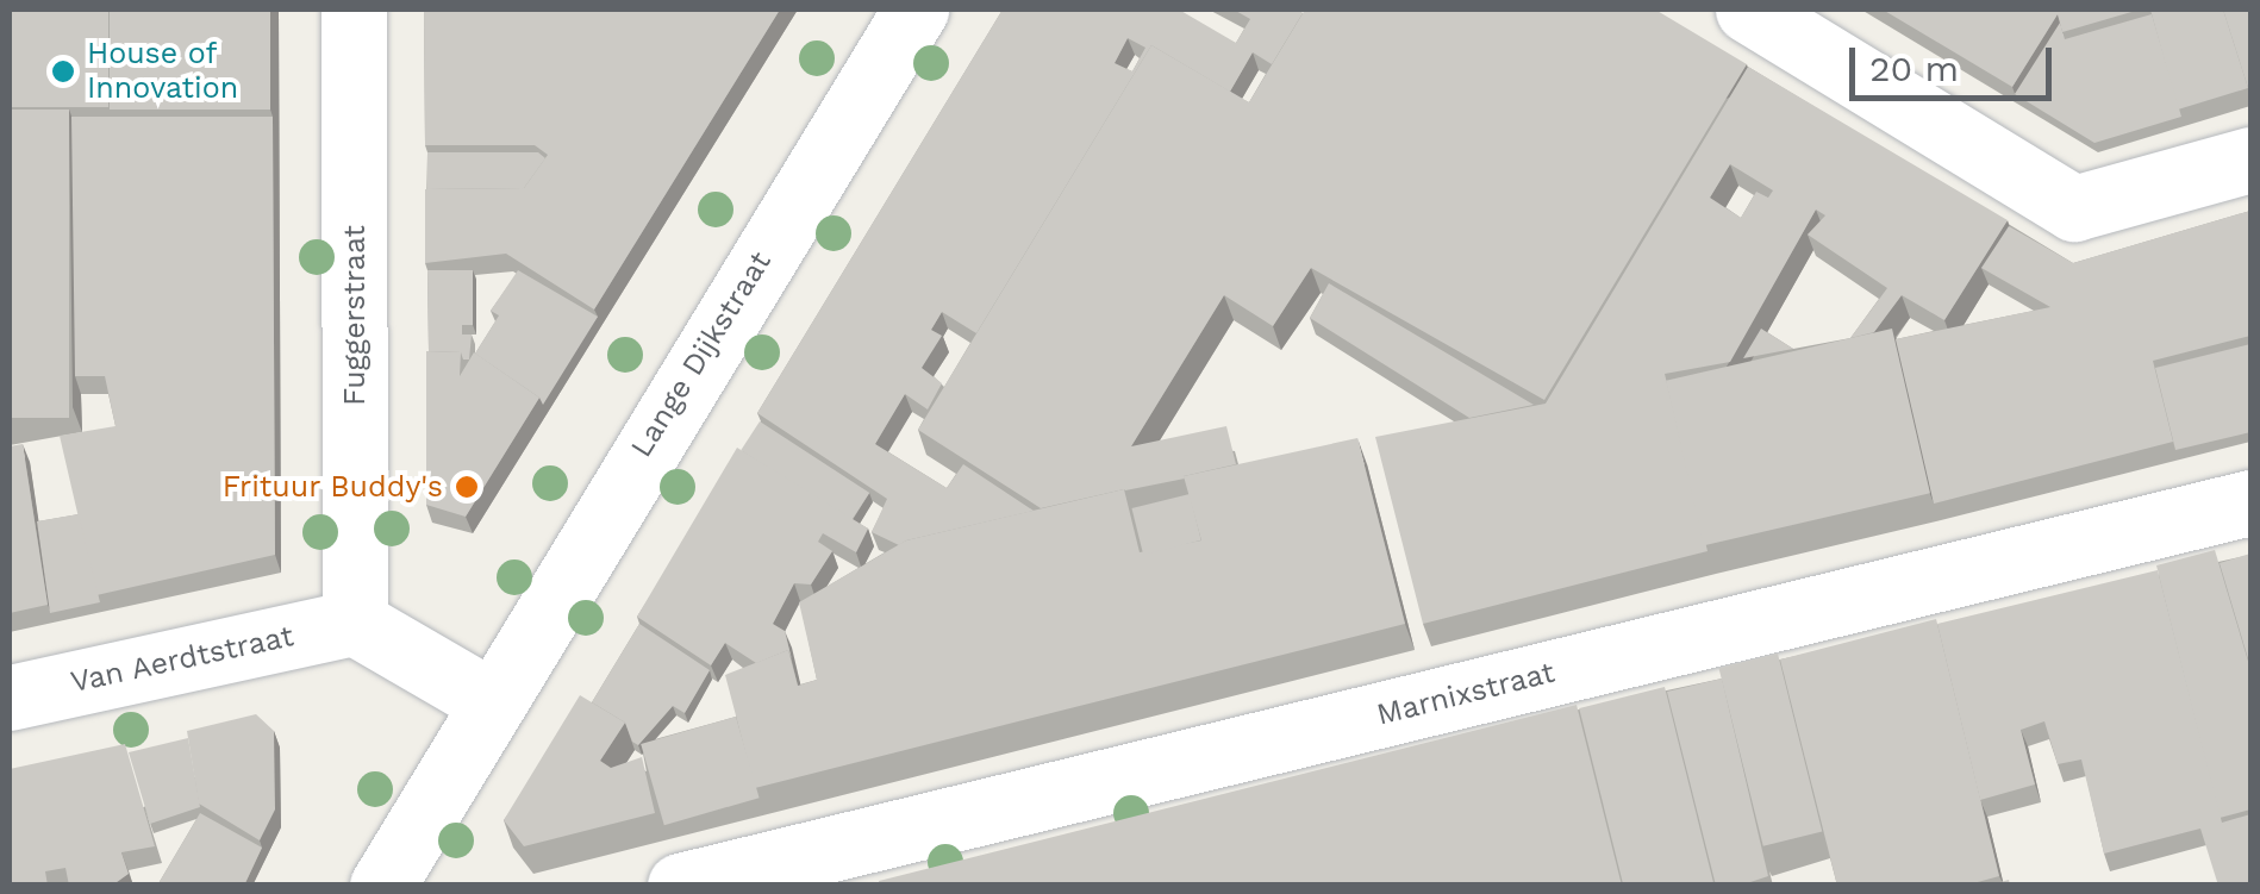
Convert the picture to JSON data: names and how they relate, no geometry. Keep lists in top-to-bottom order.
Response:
{
  "streets": {
    "street": [
      "Fuggerstraat",
      "Lange Dijkstraat",
      "Van Aerdtstraat",
      "Marnixstraat"
    ]
  },
  "crossings": [
    ["Fuggerstraat", "Van Aerdtstraat"]
  ],
  "places": ["House of Innovation", "Frituur Buddy's"],
  "scale_bar": "20 m"
}
